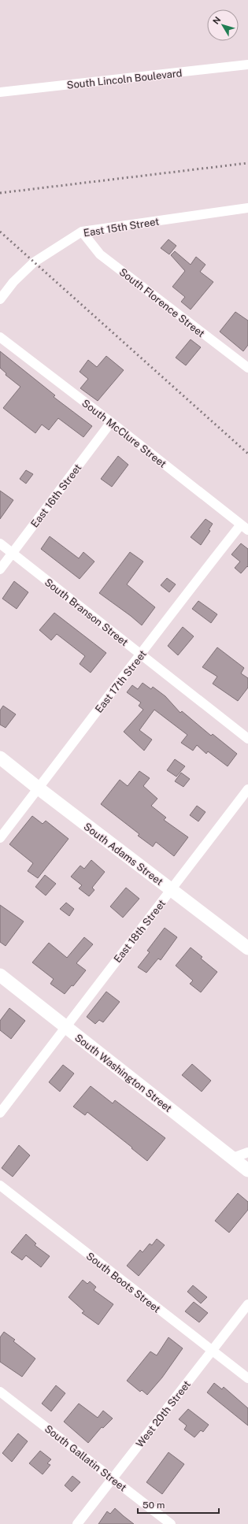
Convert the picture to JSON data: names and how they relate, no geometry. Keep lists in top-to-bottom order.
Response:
{
  "streets": {
    "main road": ["South Adams Street", "South Washington Street"],
    "street": [
      "South Lincoln Boulevard",
      "East 15th Street",
      "South Florence Street",
      "South McClure Street",
      "East 16th Street",
      "South Branson Street",
      "East 17th Street",
      "East 18th Street",
      "South Boots Street",
      "West 20th Street",
      "South Gallatin Street"
    ]
  },
  "crossings": [
    ["East 15th Street", "South Florence Street"],
    ["South McClure Street", "East 16th Street"],
    ["South McClure Street", "East 17th Street"],
    ["East 16th Street", "South Branson Street"],
    ["South Branson Street", "East 17th Street"],
    ["East 17th Street", "South Adams Street"],
    ["South Adams Street", "East 18th Street"],
    ["East 18th Street", "South Washington Street"],
    ["South Boots Street", "West 20th Street"],
    ["West 20th Street", "South Gallatin Street"]
  ],
  "scale_bar": "50 m",
  "north": "top left"
}
